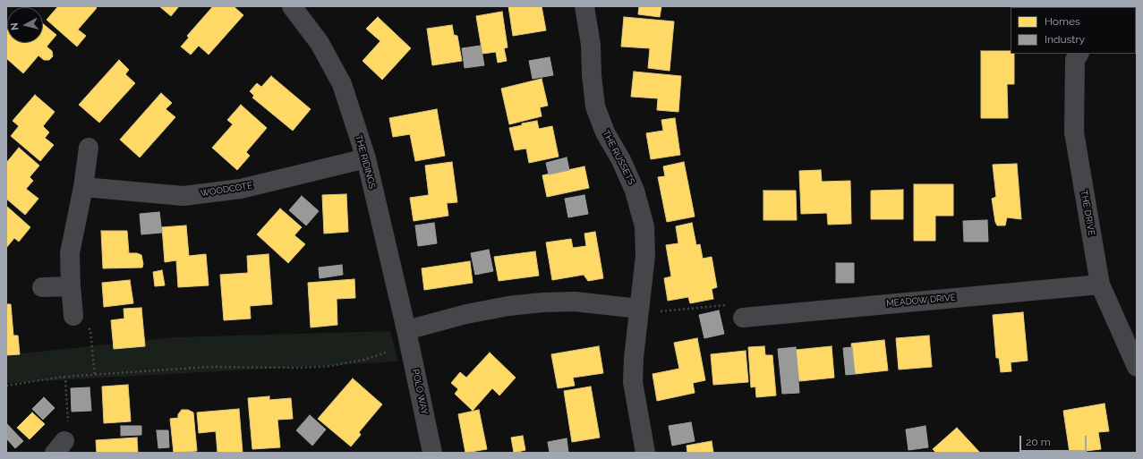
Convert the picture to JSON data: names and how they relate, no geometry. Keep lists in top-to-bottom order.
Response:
{
  "streets": {
    "street": [
      "THE RUSSETS",
      "THE RIDINGS",
      "WOODCOTE",
      "THE DRIVE",
      "MEADOW DRIVE",
      "POLO WAY"
    ]
  },
  "crossings": [
    ["THE RIDINGS", "WOODCOTE"],
    ["THE RIDINGS", "POLO WAY"],
    ["THE DRIVE", "MEADOW DRIVE"]
  ],
  "legend": ["Homes", "Industry"],
  "scale_bar": "20 m",
  "north": "left"
}
